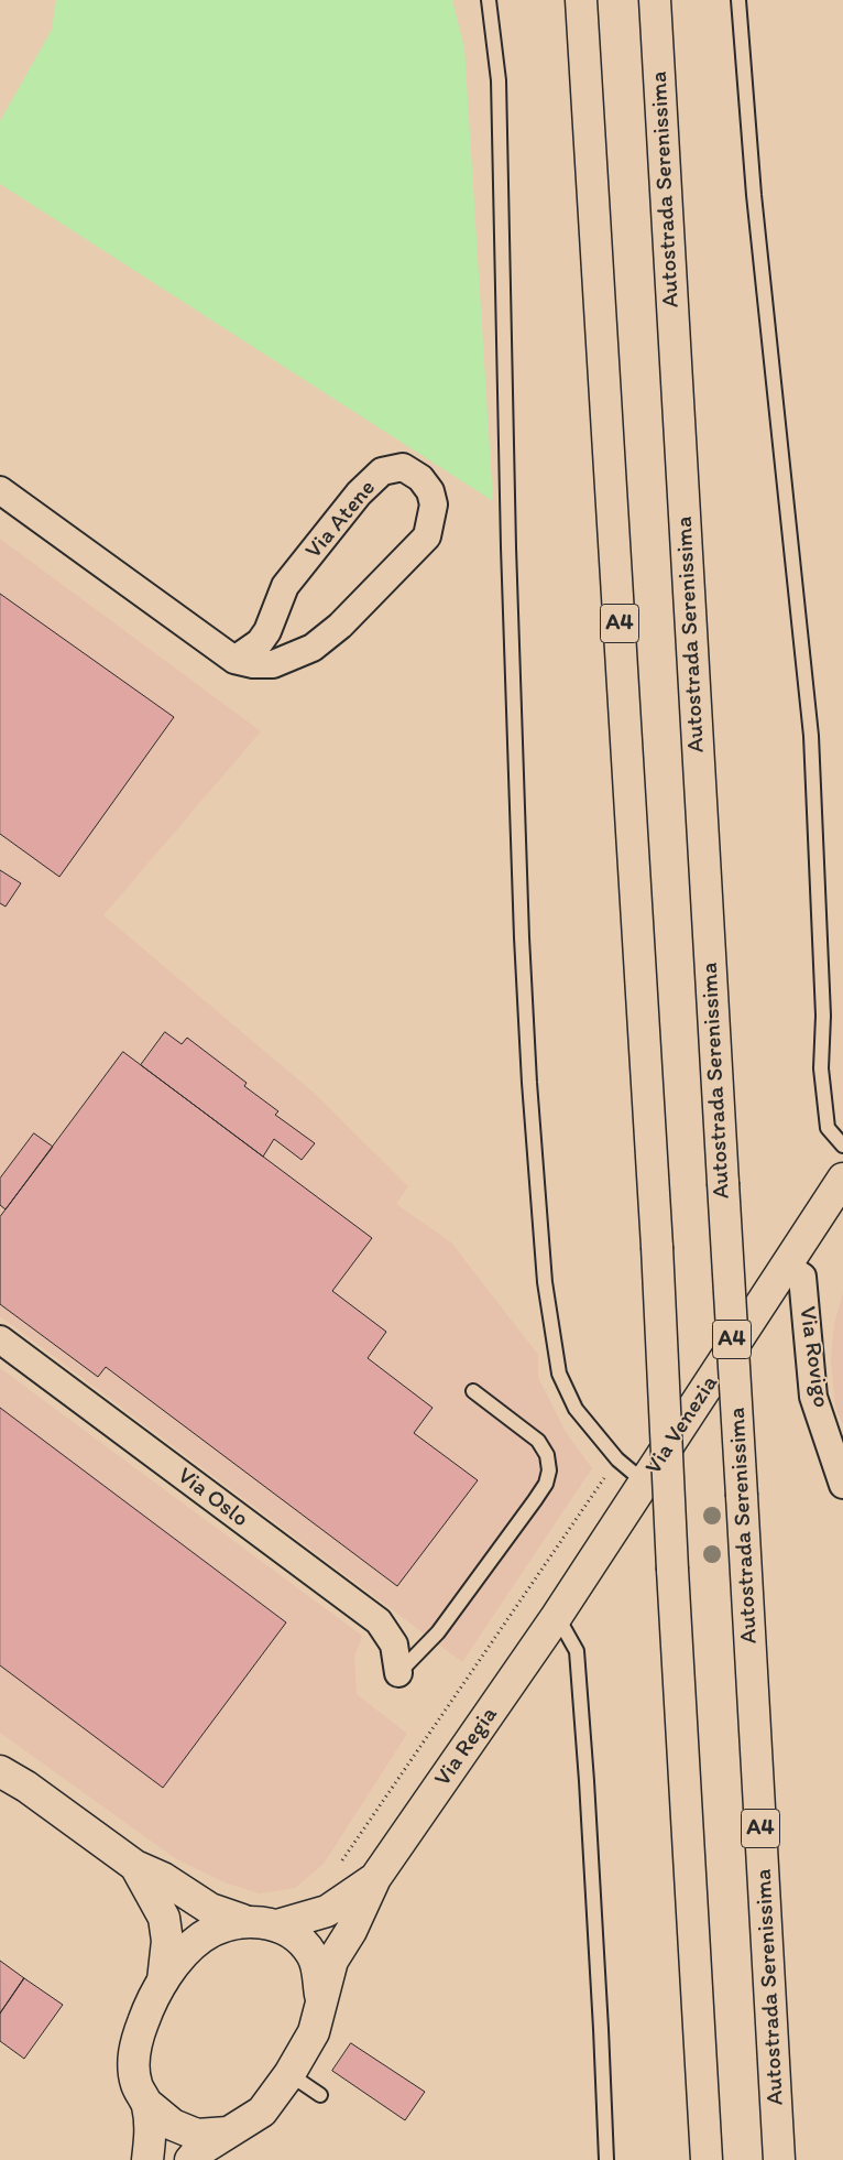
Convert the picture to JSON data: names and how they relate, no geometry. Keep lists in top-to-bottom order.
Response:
{
  "streets": {
    "main road": [
      "Autostrada Serenissima",
      "A4",
      "Via Venezia",
      "Via Regia"
    ],
    "street": ["Via Atene", "Via Rovigo", "Via Oslo"]
  },
  "crossings": [
    ["Via Rovigo", "Via Venezia"],
    ["Via Venezia", "Via Regia"]
  ]
}
